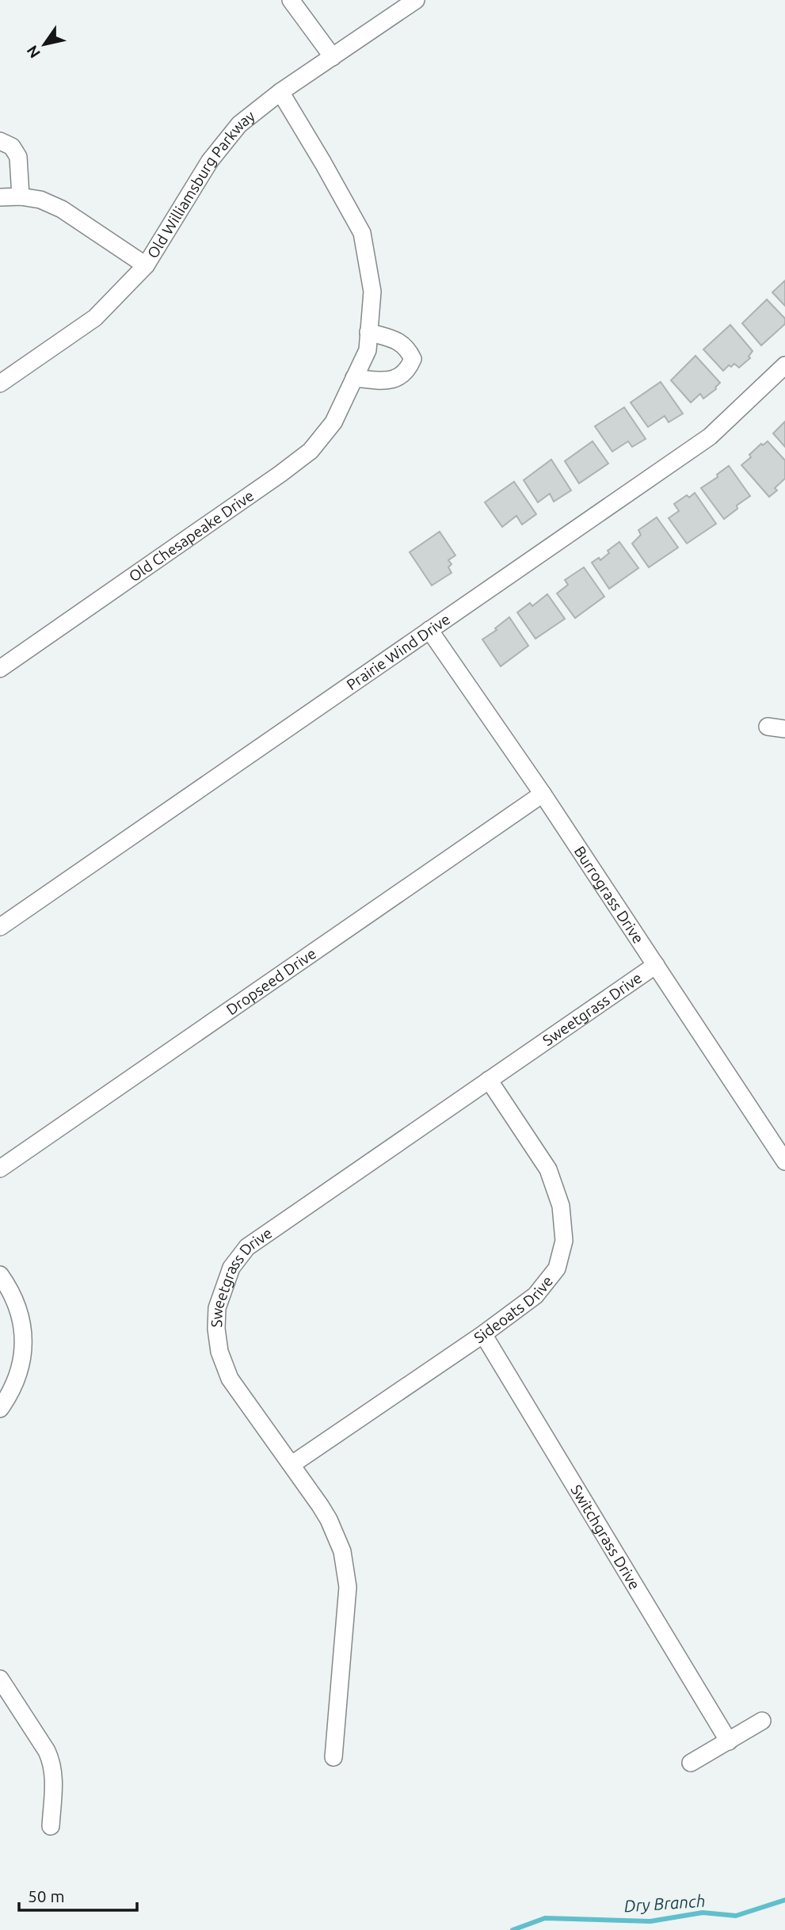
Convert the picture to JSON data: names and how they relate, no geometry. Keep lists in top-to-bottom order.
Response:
{
  "streets": {
    "street": [
      "Old Williamsburg Parkway",
      "Old Chesapeake Drive",
      "Prairie Wind Drive",
      "Burrograss Drive",
      "Dropseed Drive",
      "Sweetgrass Drive",
      "Sideoats Drive",
      "Switchgrass Drive"
    ]
  },
  "crossings": [
    ["Old Williamsburg Parkway", "Old Chesapeake Drive"],
    ["Prairie Wind Drive", "Burrograss Drive"],
    ["Burrograss Drive", "Dropseed Drive"],
    ["Burrograss Drive", "Sweetgrass Drive"],
    ["Sweetgrass Drive", "Sideoats Drive"],
    ["Sideoats Drive", "Switchgrass Drive"]
  ],
  "water": ["Dry Branch"],
  "scale_bar": "50 m",
  "north": "bottom left"
}
